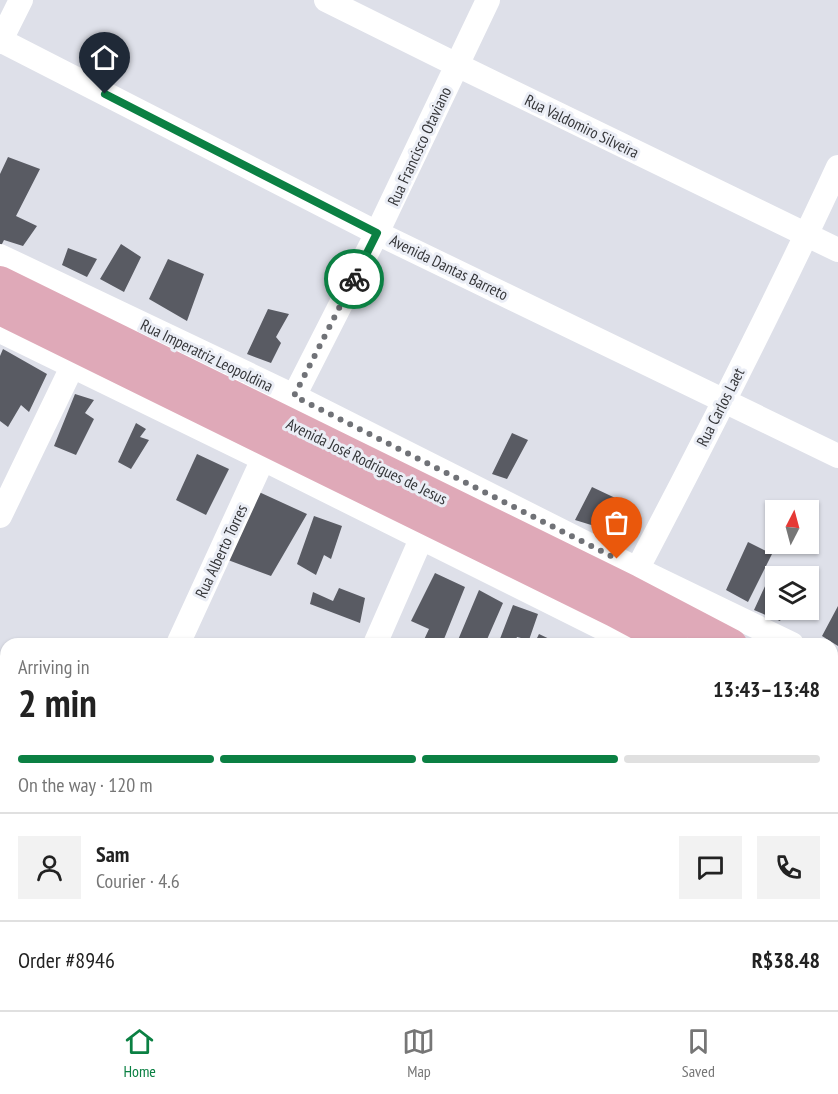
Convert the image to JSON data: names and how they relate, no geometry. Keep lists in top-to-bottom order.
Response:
{
  "streets": {
    "main road": ["Avenida José Rodrigues de Jesus"],
    "street": [
      "Rua Valdomiro Silveira",
      "Rua Francisco Otaviano",
      "Avenida Dantas Barreto",
      "Rua Imperatriz Leopoldina",
      "Rua Carlos Laet",
      "Rua Alberto Torres"
    ]
  },
  "crossings": [
    ["Rua Valdomiro Silveira", "Rua Francisco Otaviano"],
    ["Rua Valdomiro Silveira", "Rua Carlos Laet"],
    ["Rua Francisco Otaviano", "Avenida Dantas Barreto"],
    ["Rua Francisco Otaviano", "Rua Imperatriz Leopoldina"],
    ["Rua Francisco Otaviano", "Avenida José Rodrigues de Jesus"],
    ["Avenida Dantas Barreto", "Rua Carlos Laet"],
    ["Rua Imperatriz Leopoldina", "Avenida José Rodrigues de Jesus"],
    ["Rua Carlos Laet", "Avenida José Rodrigues de Jesus"],
    ["Avenida José Rodrigues de Jesus", "Rua Alberto Torres"]
  ],
  "north": "top",
  "page": {
    "heading": ["2 min", "Arriving in", "13:43–13:48"],
    "panel": [
      "Sam",
      "Courier · 4.6",
      "Order #8946",
      "R$38.48"
    ],
    "bar": "On the way · 120 m",
    "tabs": ["Home", "Map", "Saved"]
  }
}
